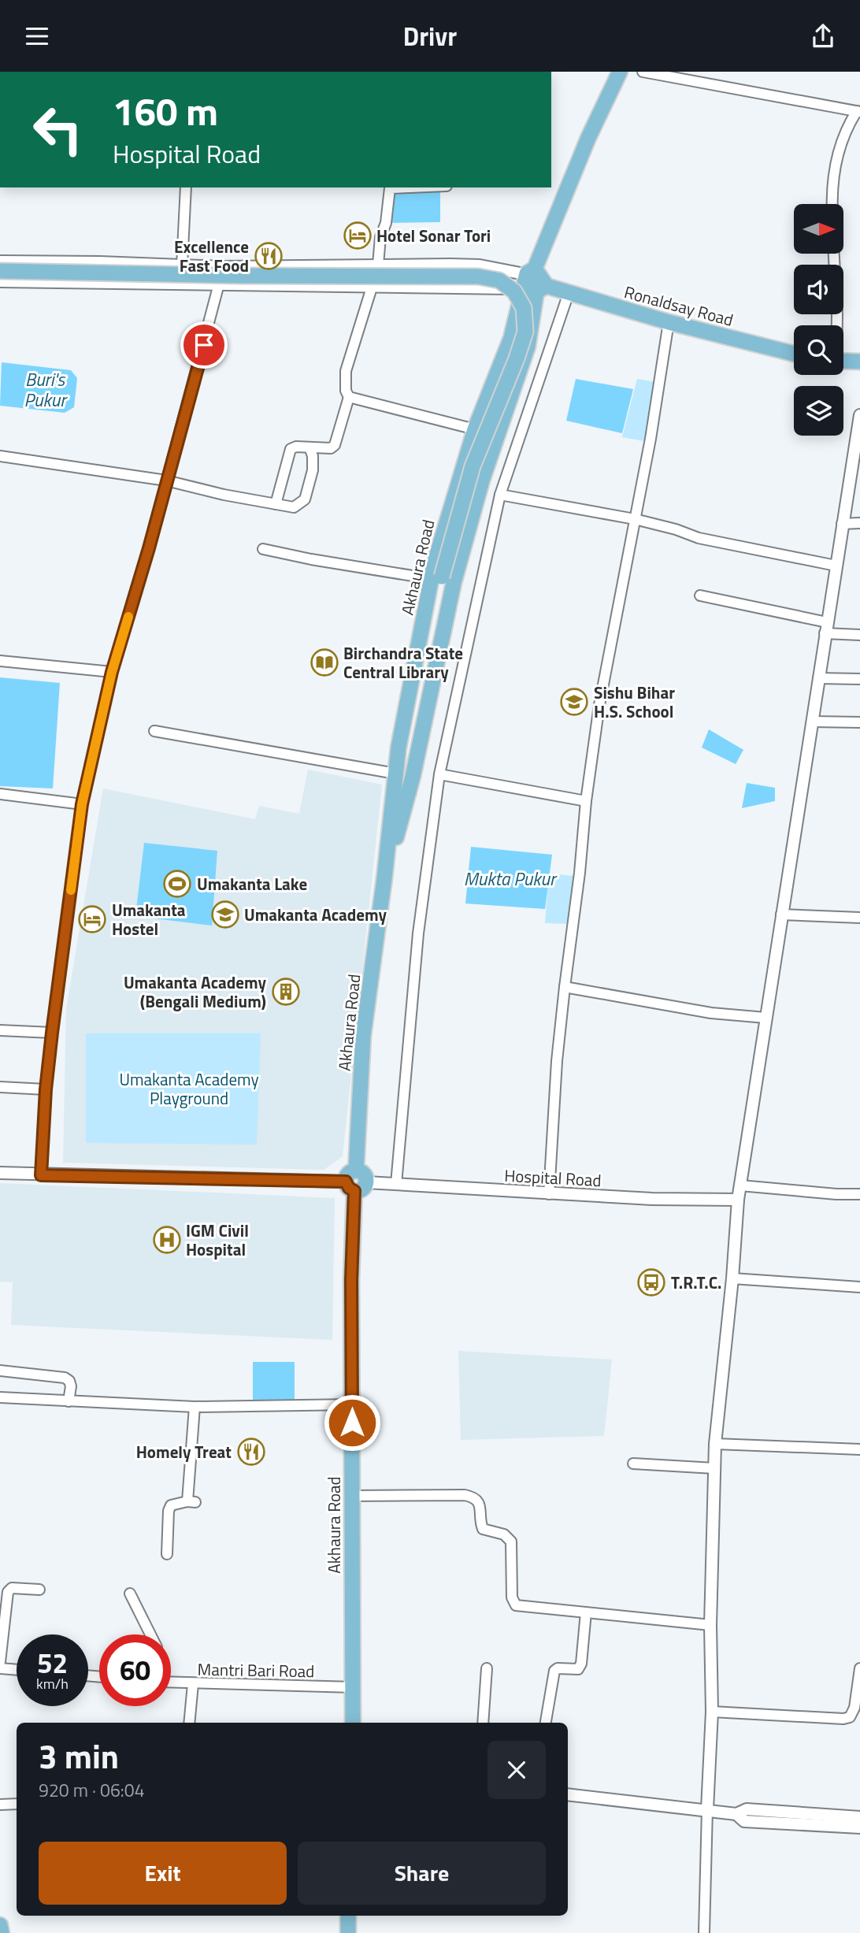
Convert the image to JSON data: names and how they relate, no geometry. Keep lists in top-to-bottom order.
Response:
{
  "streets": {
    "main road": ["Ronaldsay Road", "Akhaura Road"],
    "street": ["Hospital Road", "Mantri Bari Road"]
  },
  "crossings": [
    ["Ronaldsay Road", "Akhaura Road"],
    ["Akhaura Road", "Hospital Road"],
    ["Akhaura Road", "Mantri Bari Road"]
  ],
  "water": ["Buri's Pukur", "Mukta Pukur"],
  "parks": ["Umakanta Academy Playground"],
  "places": {
    "hotel": ["Hotel Sonar Tori", "Umakanta Hostel"],
    "restaurant": ["Excellence Fast Food", "Homely Treat"],
    "library": ["Birchandra State Central Library"],
    "school or university": ["Sishu Bihar H.S. School", "Umakanta Academy"],
    "sports": ["Umakanta Lake"],
    "building": ["Umakanta Academy (Bengali Medium)"],
    "hospital": ["IGM Civil Hospital"],
    "bus stop": ["T.R.T.C."]
  },
  "north": "right",
  "page": {
    "header": "Drivr",
    "turn": ["160 m", "Hospital Road"],
    "speed": "52 km/h",
    "limit": "60",
    "heading": ["3 min", "920 m · 06:04"],
    "buttons": ["Exit", "Share"]
  }
}
